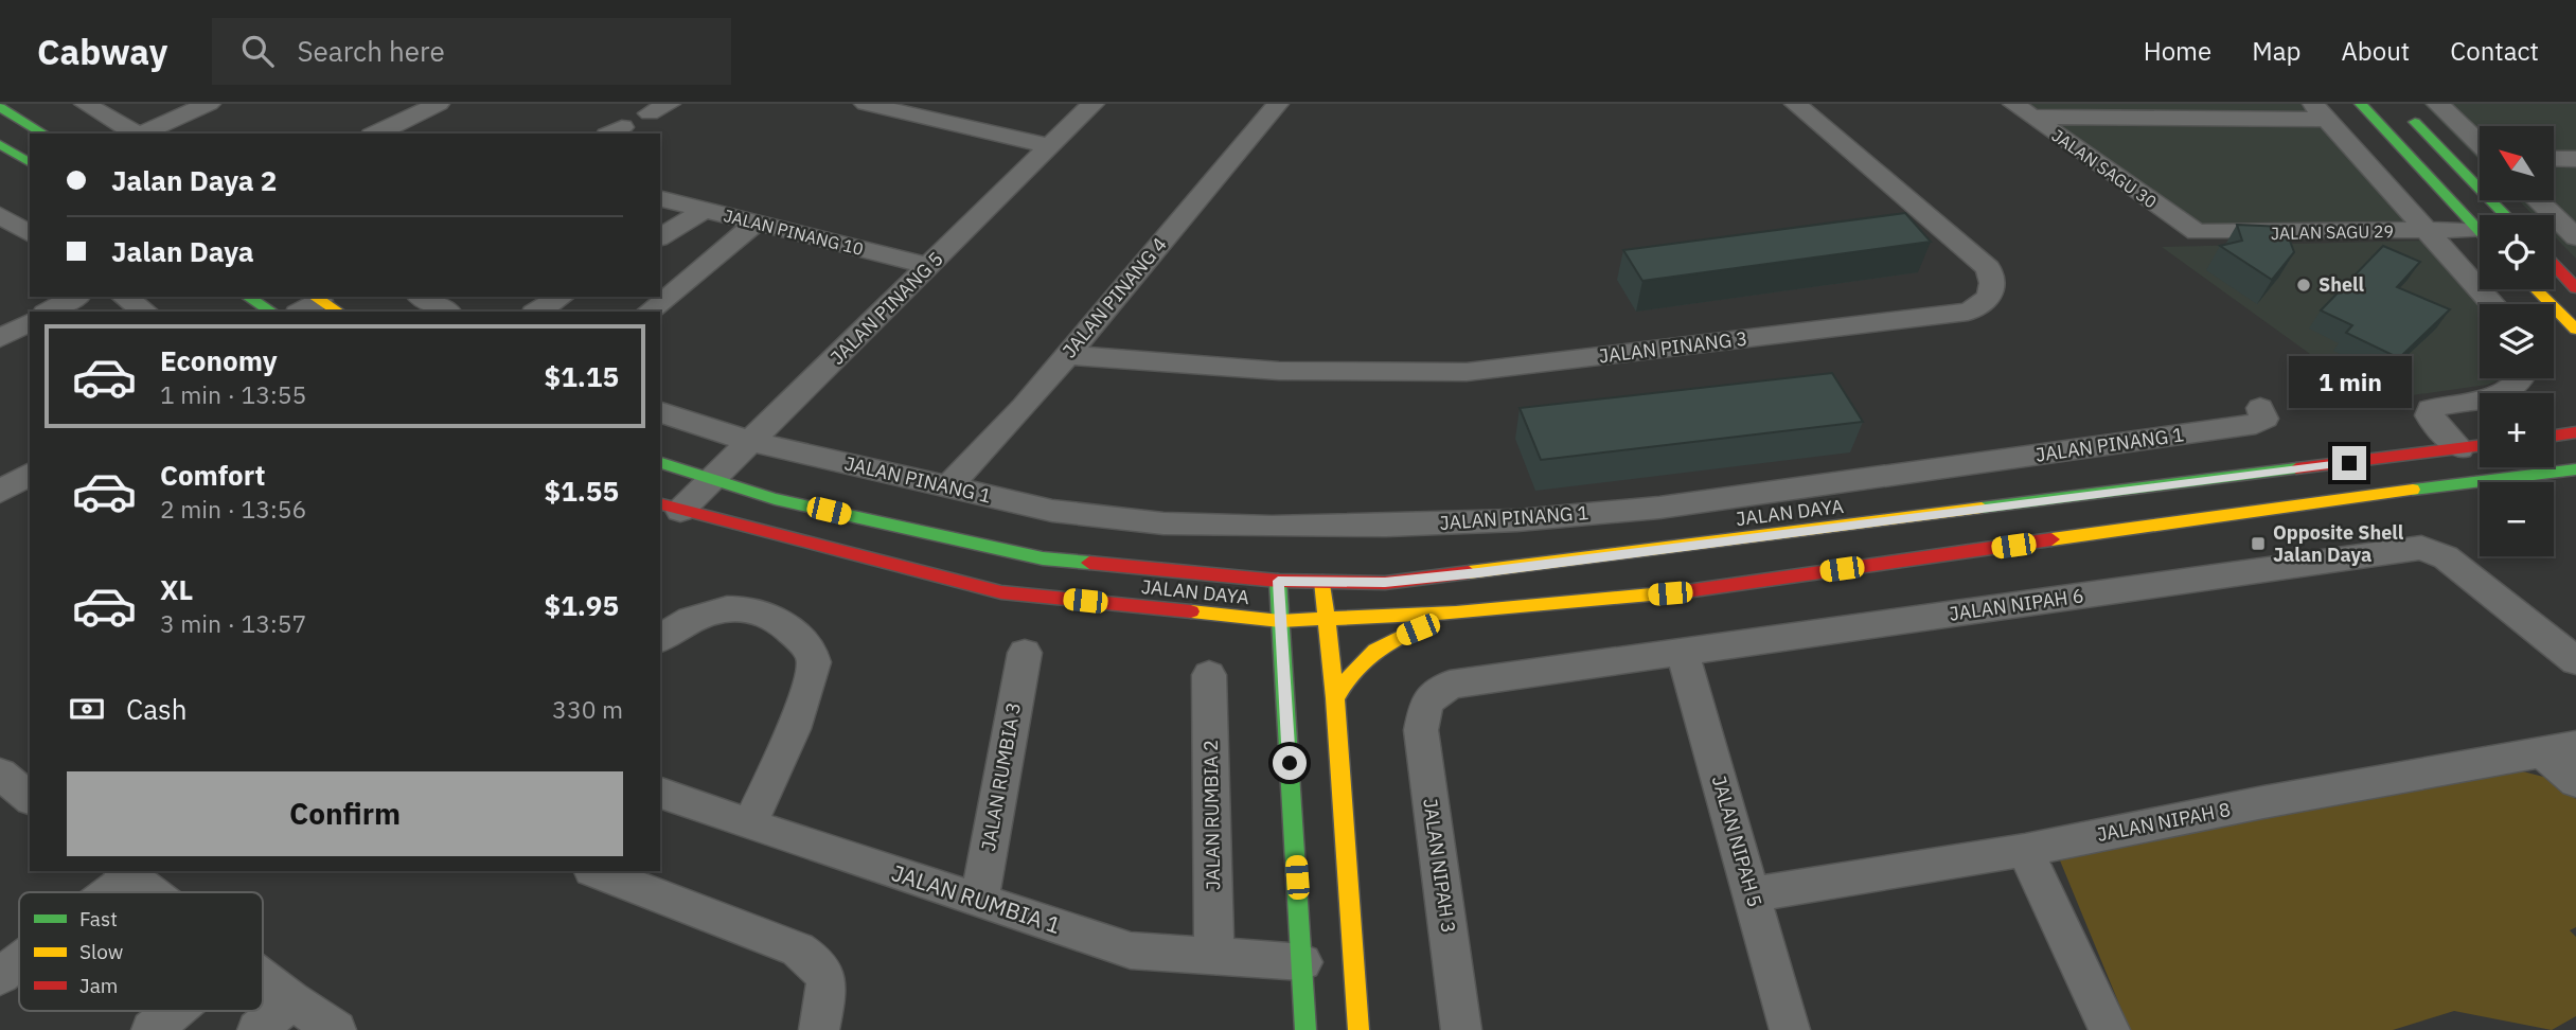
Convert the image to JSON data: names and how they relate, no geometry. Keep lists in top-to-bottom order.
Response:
{
  "streets": {
    "main road": ["JALAN DAYA"],
    "street": [
      "JALAN SAGU 30",
      "JALAN PINANG 10",
      "JALAN SAGU 29",
      "JALAN PINANG 4",
      "JALAN PINANG 5",
      "JALAN PINANG 3",
      "JALAN PINANG 1",
      "JALAN NIPAH 6",
      "JALAN RUMBIA 3",
      "JALAN RUMBIA 2",
      "JALAN NIPAH 8",
      "JALAN NIPAH 5",
      "JALAN NIPAH 3",
      "JALAN RUMBIA 1"
    ]
  },
  "crossings": [
    ["JALAN SAGU 30", "JALAN SAGU 29"],
    ["JALAN PINANG 10", "JALAN PINANG 5"],
    ["JALAN PINANG 4", "JALAN PINANG 3"],
    ["JALAN PINANG 4", "JALAN PINANG 1"],
    ["JALAN PINANG 5", "JALAN PINANG 1"],
    ["JALAN PINANG 5", "JALAN DAYA"],
    ["JALAN NIPAH 6", "JALAN NIPAH 5"],
    ["JALAN NIPAH 6", "JALAN NIPAH 3"],
    ["JALAN RUMBIA 3", "JALAN RUMBIA 1"],
    ["JALAN RUMBIA 2", "JALAN RUMBIA 1"],
    ["JALAN NIPAH 8", "JALAN NIPAH 5"]
  ],
  "places": {
    "other": ["Shell"],
    "transit": ["Opposite Shell Jalan Daya"]
  },
  "legend": ["Fast", "Slow", "Jam"],
  "north": "top left",
  "page": {
    "header": "Cabway",
    "search": "Search here",
    "nav": [
      "Home",
      "Map",
      "About",
      "Contact"
    ],
    "map_buttons": ["+", "−"],
    "banner": ["Jalan Daya 2", "Jalan Daya"],
    "list": [
      {
        "name": "Economy",
        "note": "1 min · 13:55",
        "value": "$1.15"
      },
      {
        "name": "Comfort",
        "note": "2 min · 13:56",
        "value": "$1.55"
      },
      {
        "name": "XL",
        "note": "3 min · 13:57",
        "value": "$1.95"
      }
    ],
    "bubble": "1 min",
    "pay": ["Cash", "330 m"],
    "buttons": "Confirm"
  }
}
